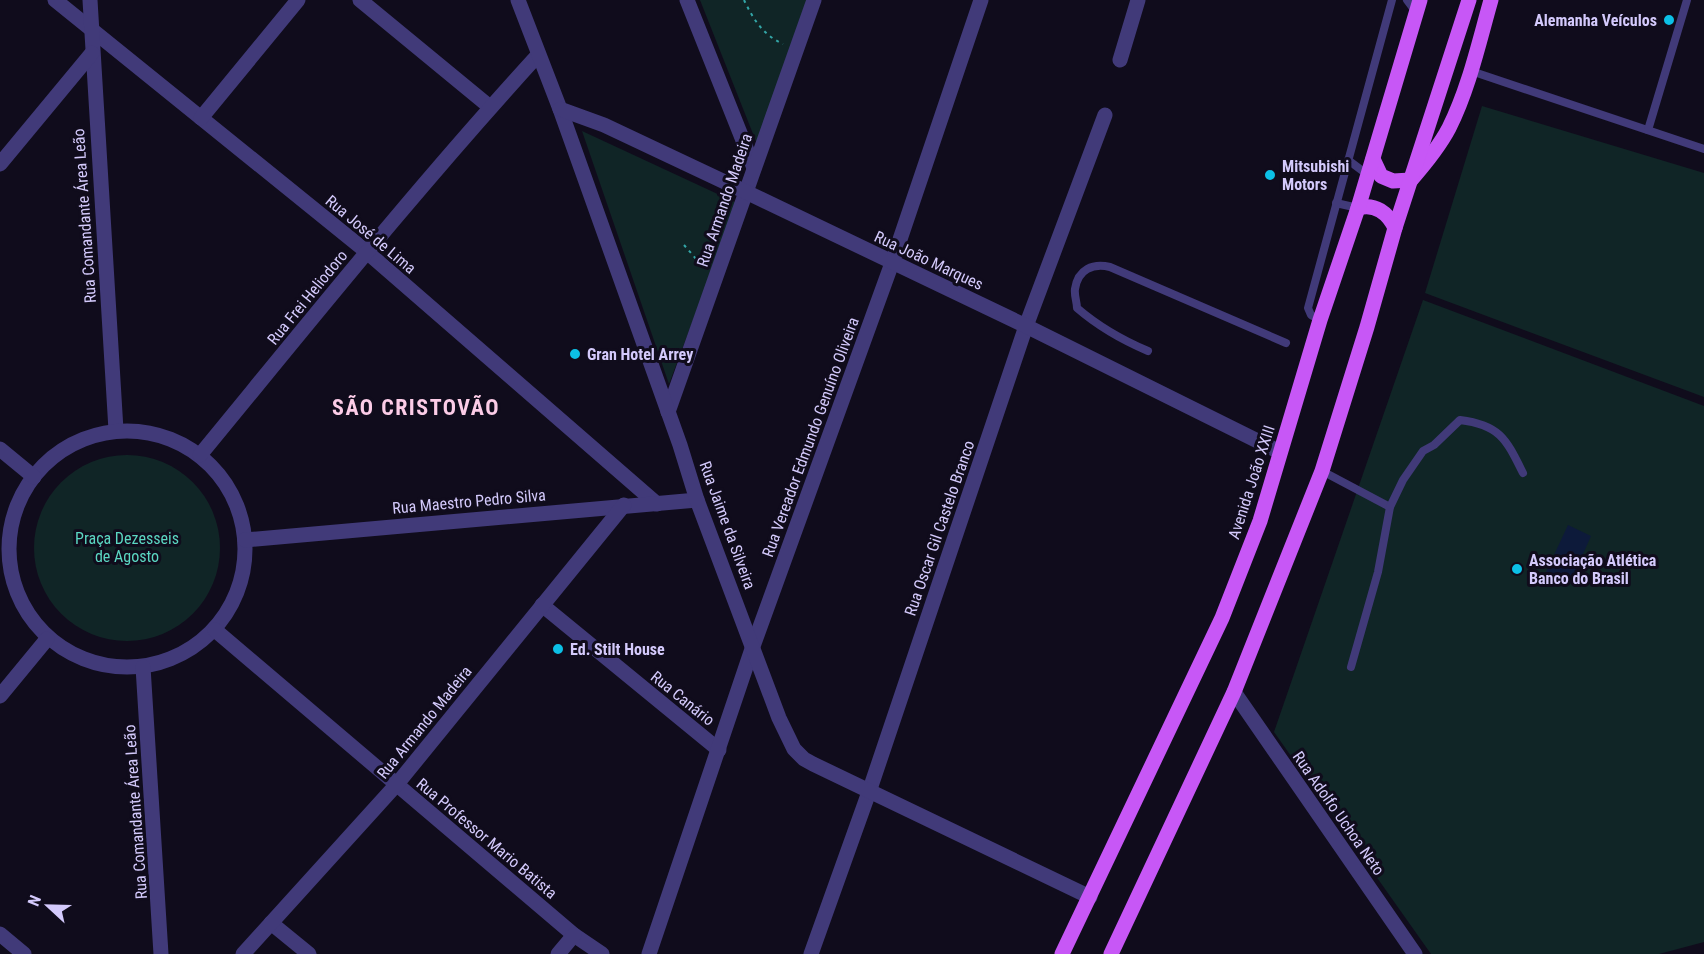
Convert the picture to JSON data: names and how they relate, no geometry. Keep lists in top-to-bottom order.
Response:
{
  "streets": {
    "main road": ["Avenida João XXIII"],
    "street": [
      "Rua Armando Madeira",
      "Rua Comandante Área Leão",
      "Rua José de Lima",
      "Rua João Marques",
      "Rua Frei Heliodoro",
      "Rua Vereador Edmundo Genuíno Oliveira",
      "Rua Maestro Pedro Silva",
      "Rua Jaime da Silveira",
      "Rua Oscar Gil Castelo Branco",
      "Rua Canário",
      "Rua Adolfo Uchoa Neto",
      "Rua Professor Mario Batista"
    ]
  },
  "crossings": [
    ["Rua Armando Madeira", "Rua João Marques"],
    ["Rua Armando Madeira", "Rua Maestro Pedro Silva"],
    ["Rua Armando Madeira", "Rua Jaime da Silveira"],
    ["Rua Armando Madeira", "Rua Canário"],
    ["Rua Armando Madeira", "Rua Professor Mario Batista"],
    ["Rua Comandante Área Leão", "Rua José de Lima"],
    ["Rua José de Lima", "Rua Frei Heliodoro"],
    ["Rua José de Lima", "Rua Maestro Pedro Silva"],
    ["Rua João Marques", "Rua Vereador Edmundo Genuíno Oliveira"],
    ["Rua João Marques", "Avenida João XXIII"],
    ["Rua João Marques", "Rua Jaime da Silveira"],
    ["Rua João Marques", "Rua Oscar Gil Castelo Branco"],
    ["Rua Frei Heliodoro", "Rua Jaime da Silveira"],
    ["Rua Vereador Edmundo Genuíno Oliveira", "Rua Jaime da Silveira"],
    ["Rua Vereador Edmundo Genuíno Oliveira", "Rua Canário"],
    ["Avenida João XXIII", "Rua Jaime da Silveira"],
    ["Rua Maestro Pedro Silva", "Rua Jaime da Silveira"],
    ["Rua Jaime da Silveira", "Rua Oscar Gil Castelo Branco"]
  ],
  "districts": ["SÃO CRISTOVÃO"],
  "parks": ["Praça Dezesseis de Agosto"],
  "places": [
    "Alemanha Veículos",
    "Mitsubishi Motors",
    "Gran Hotel Arrey",
    "Associação Atlética Banco do Brasil",
    "Ed. Stilt House"
  ],
  "north": "left"
}
